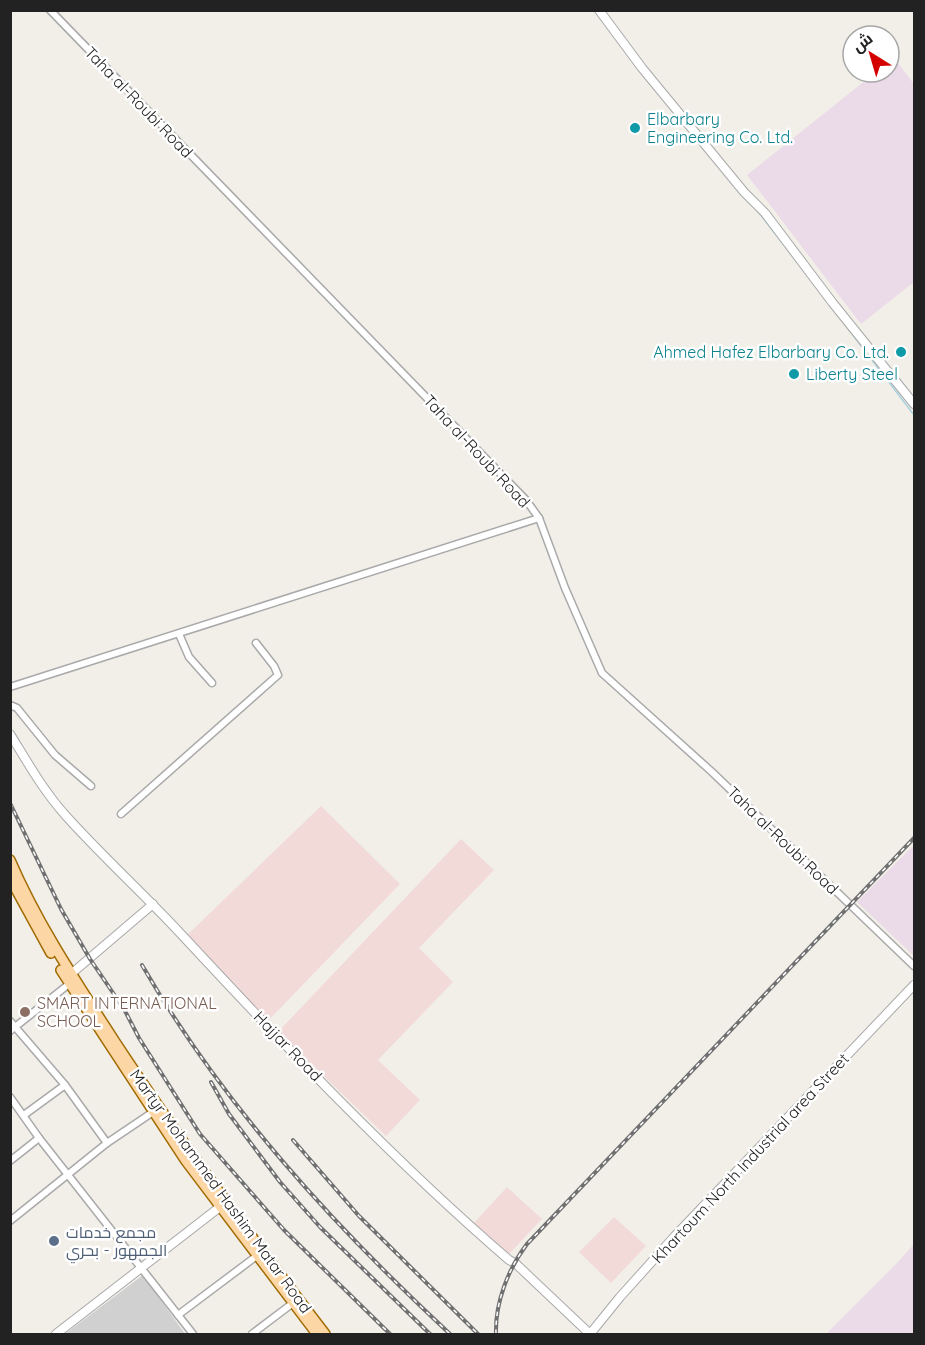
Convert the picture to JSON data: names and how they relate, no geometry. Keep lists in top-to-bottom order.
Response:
{
  "streets": {
    "main road": ["Martyr Mohammed Hashim Matar Road"],
    "street": ["Taha al-Roubi Road", "Hajjar Road", "Khartoum North Industrial area Street"]
  },
  "crossings": [
    ["Hajjar Road", "Khartoum North Industrial area Street"]
  ],
  "places": [
    "Elbarbary Engineering Co. Ltd.",
    "Ahmed Hafez Elbarbary Co. Ltd.",
    "Liberty Steel",
    "SMART INTERNATIONAL SCHOOL",
    "مجمع خدمات الجمهور - بحري"
  ],
  "north": "top left"
}
